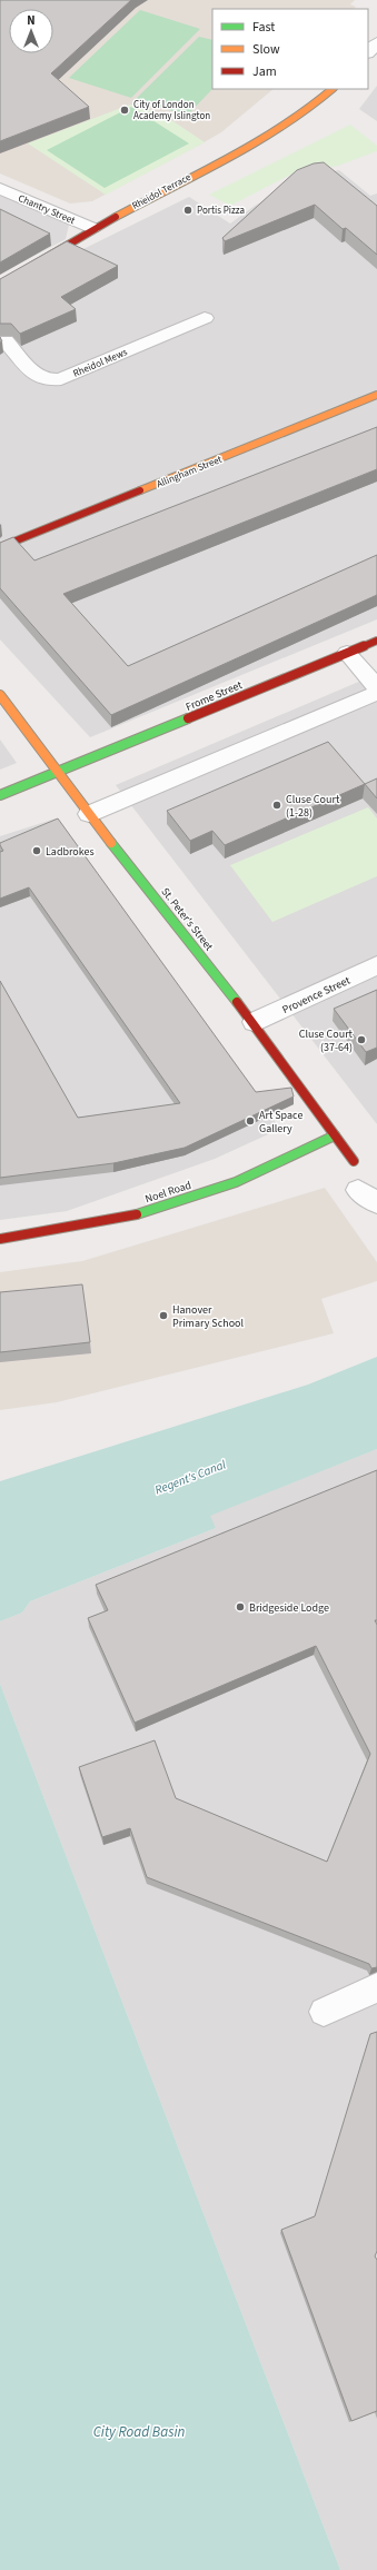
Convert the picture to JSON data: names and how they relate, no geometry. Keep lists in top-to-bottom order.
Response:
{
  "streets": {
    "street": [
      "Rheidol Terrace",
      "Chantry Street",
      "Rheidol Mews",
      "Allingham Street",
      "Frome Street",
      "St. Peter's Street",
      "Provence Street",
      "Noel Road"
    ]
  },
  "crossings": [
    ["Rheidol Terrace", "Chantry Street"],
    ["Frome Street", "St. Peter's Street"],
    ["St. Peter's Street", "Provence Street"],
    ["St. Peter's Street", "Noel Road"]
  ],
  "water": ["Regent's Canal", "City Road Basin"],
  "places": [
    "City of London Academy Islington",
    "Portis Pizza",
    "Cluse Court (1-28)",
    "Ladbrokes",
    "Cluse Court (37-64)",
    "Art Space Gallery",
    "Hanover Primary School",
    "Bridgeside Lodge"
  ],
  "legend": ["Fast", "Slow", "Jam"],
  "north": "top"
}
